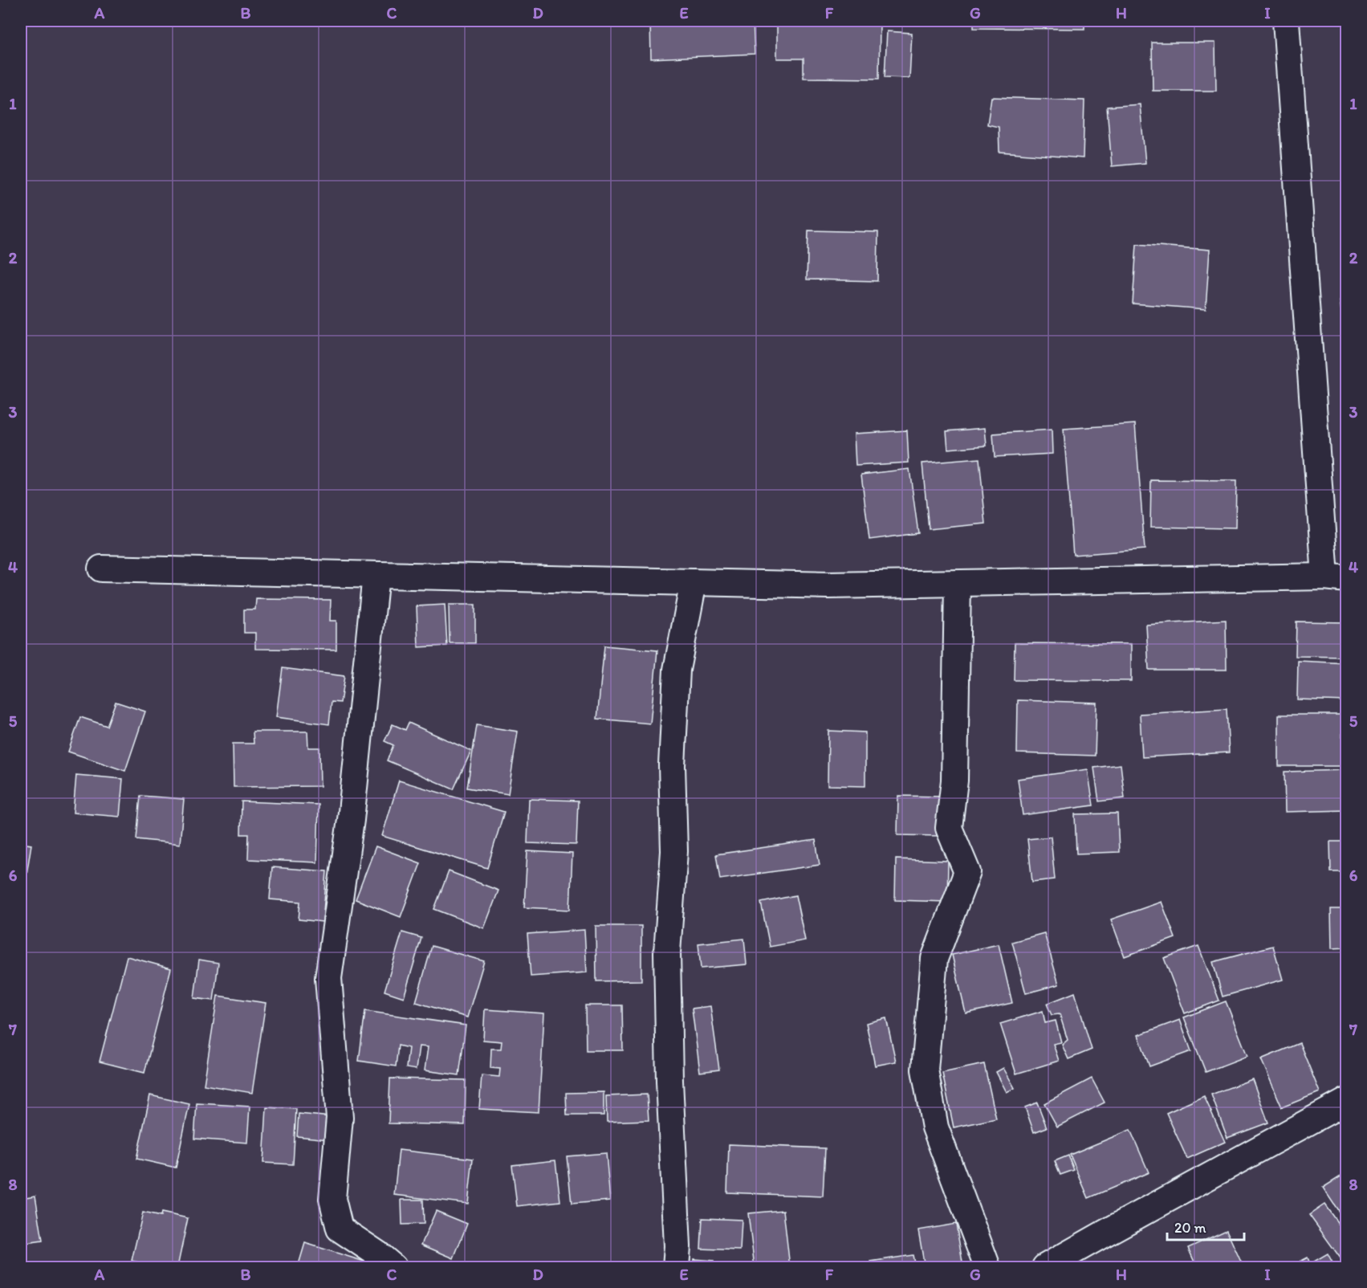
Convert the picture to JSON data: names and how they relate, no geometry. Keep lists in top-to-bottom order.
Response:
{
  "scale_bar": "20 m",
  "grid": {
    "columns": [
      "A",
      "B",
      "C",
      "D",
      "E",
      "F",
      "G",
      "H",
      "I"
    ],
    "rows": [
      "1",
      "2",
      "3",
      "4",
      "5",
      "6",
      "7",
      "8"
    ]
  }
}
